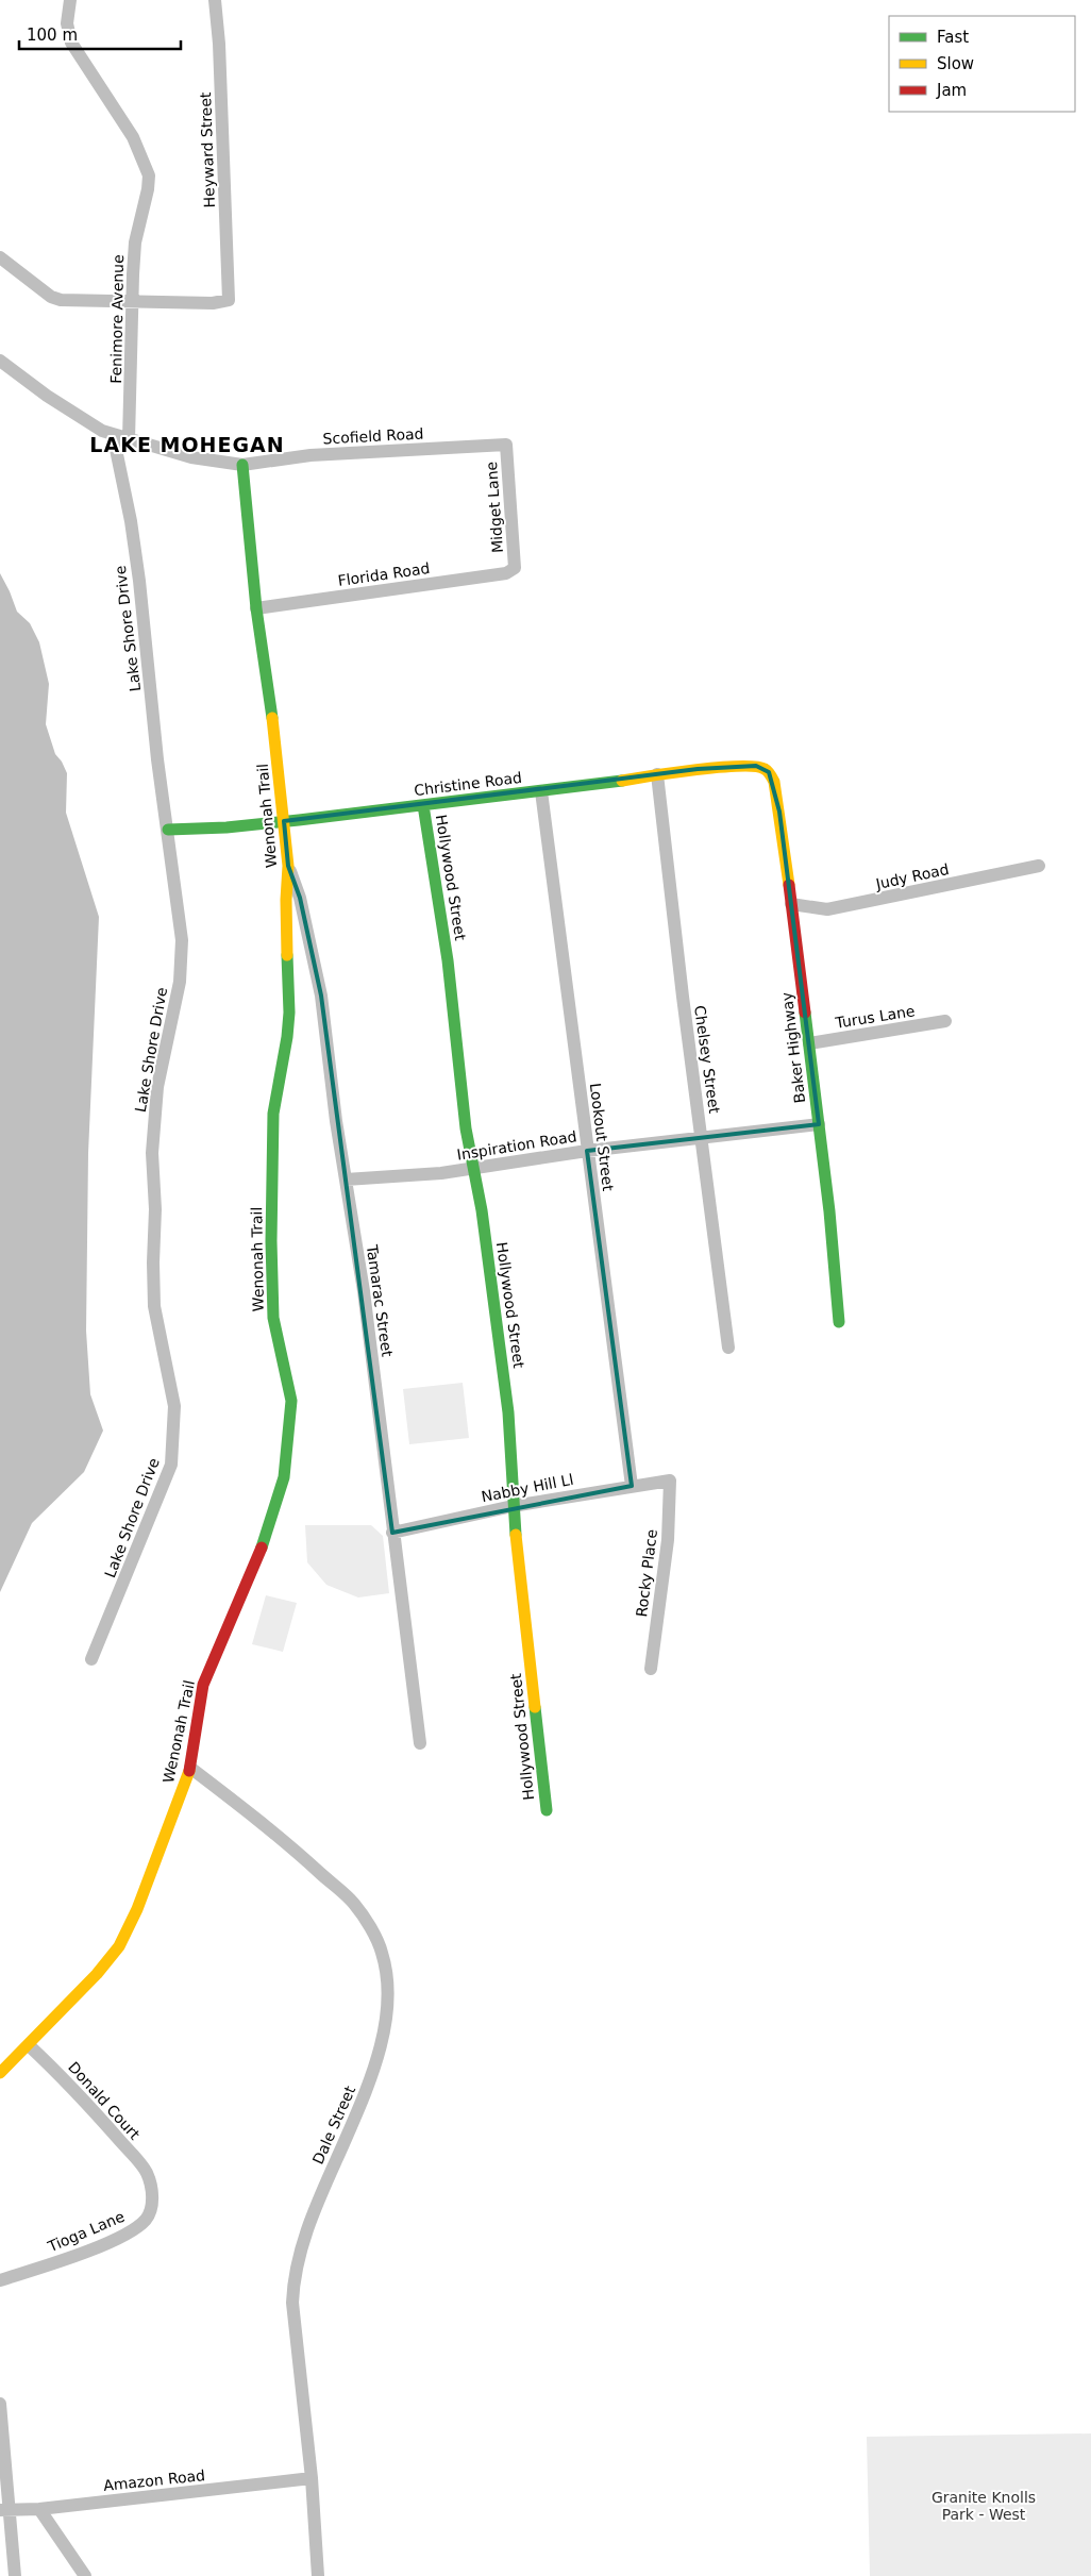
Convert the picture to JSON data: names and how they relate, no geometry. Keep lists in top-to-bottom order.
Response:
{
  "streets": {
    "street": [
      "Heyward Street",
      "Fenimore Avenue",
      "Scofield Road",
      "Midget Lane",
      "Florida Road",
      "Lake Shore Drive",
      "Christine Road",
      "Wenonah Trail",
      "Judy Road",
      "Hollywood Street",
      "Turus Lane",
      "Baker Highway",
      "Chelsey Street",
      "Lookout Street",
      "Inspiration Road",
      "Tamarac Street",
      "Nabby Hill Ll",
      "Rocky Place",
      "Donald Court",
      "Dale Street",
      "Tioga Lane",
      "Amazon Road"
    ]
  },
  "crossings": [
    ["Heyward Street", "Fenimore Avenue"],
    ["Fenimore Avenue", "Scofield Road"],
    ["Scofield Road", "Midget Lane"],
    ["Scofield Road", "Lake Shore Drive"],
    ["Scofield Road", "Wenonah Trail"],
    ["Midget Lane", "Florida Road"],
    ["Florida Road", "Wenonah Trail"],
    ["Lake Shore Drive", "Christine Road"],
    ["Christine Road", "Wenonah Trail"],
    ["Christine Road", "Hollywood Street"],
    ["Christine Road", "Baker Highway"],
    ["Christine Road", "Chelsey Street"],
    ["Christine Road", "Lookout Street"],
    ["Wenonah Trail", "Tamarac Street"],
    ["Wenonah Trail", "Donald Court"],
    ["Wenonah Trail", "Dale Street"],
    ["Judy Road", "Baker Highway"],
    ["Hollywood Street", "Inspiration Road"],
    ["Hollywood Street", "Nabby Hill Ll"],
    ["Turus Lane", "Baker Highway"],
    ["Baker Highway", "Inspiration Road"],
    ["Chelsey Street", "Inspiration Road"],
    ["Lookout Street", "Inspiration Road"],
    ["Lookout Street", "Nabby Hill Ll"],
    ["Inspiration Road", "Tamarac Street"],
    ["Tamarac Street", "Nabby Hill Ll"],
    ["Nabby Hill Ll", "Rocky Place"],
    ["Donald Court", "Tioga Lane"],
    ["Dale Street", "Amazon Road"]
  ],
  "districts": ["LAKE MOHEGAN"],
  "parks": ["Granite Knolls Park - West"],
  "legend": ["Fast", "Slow", "Jam"],
  "scale_bar": "100 m"
}
